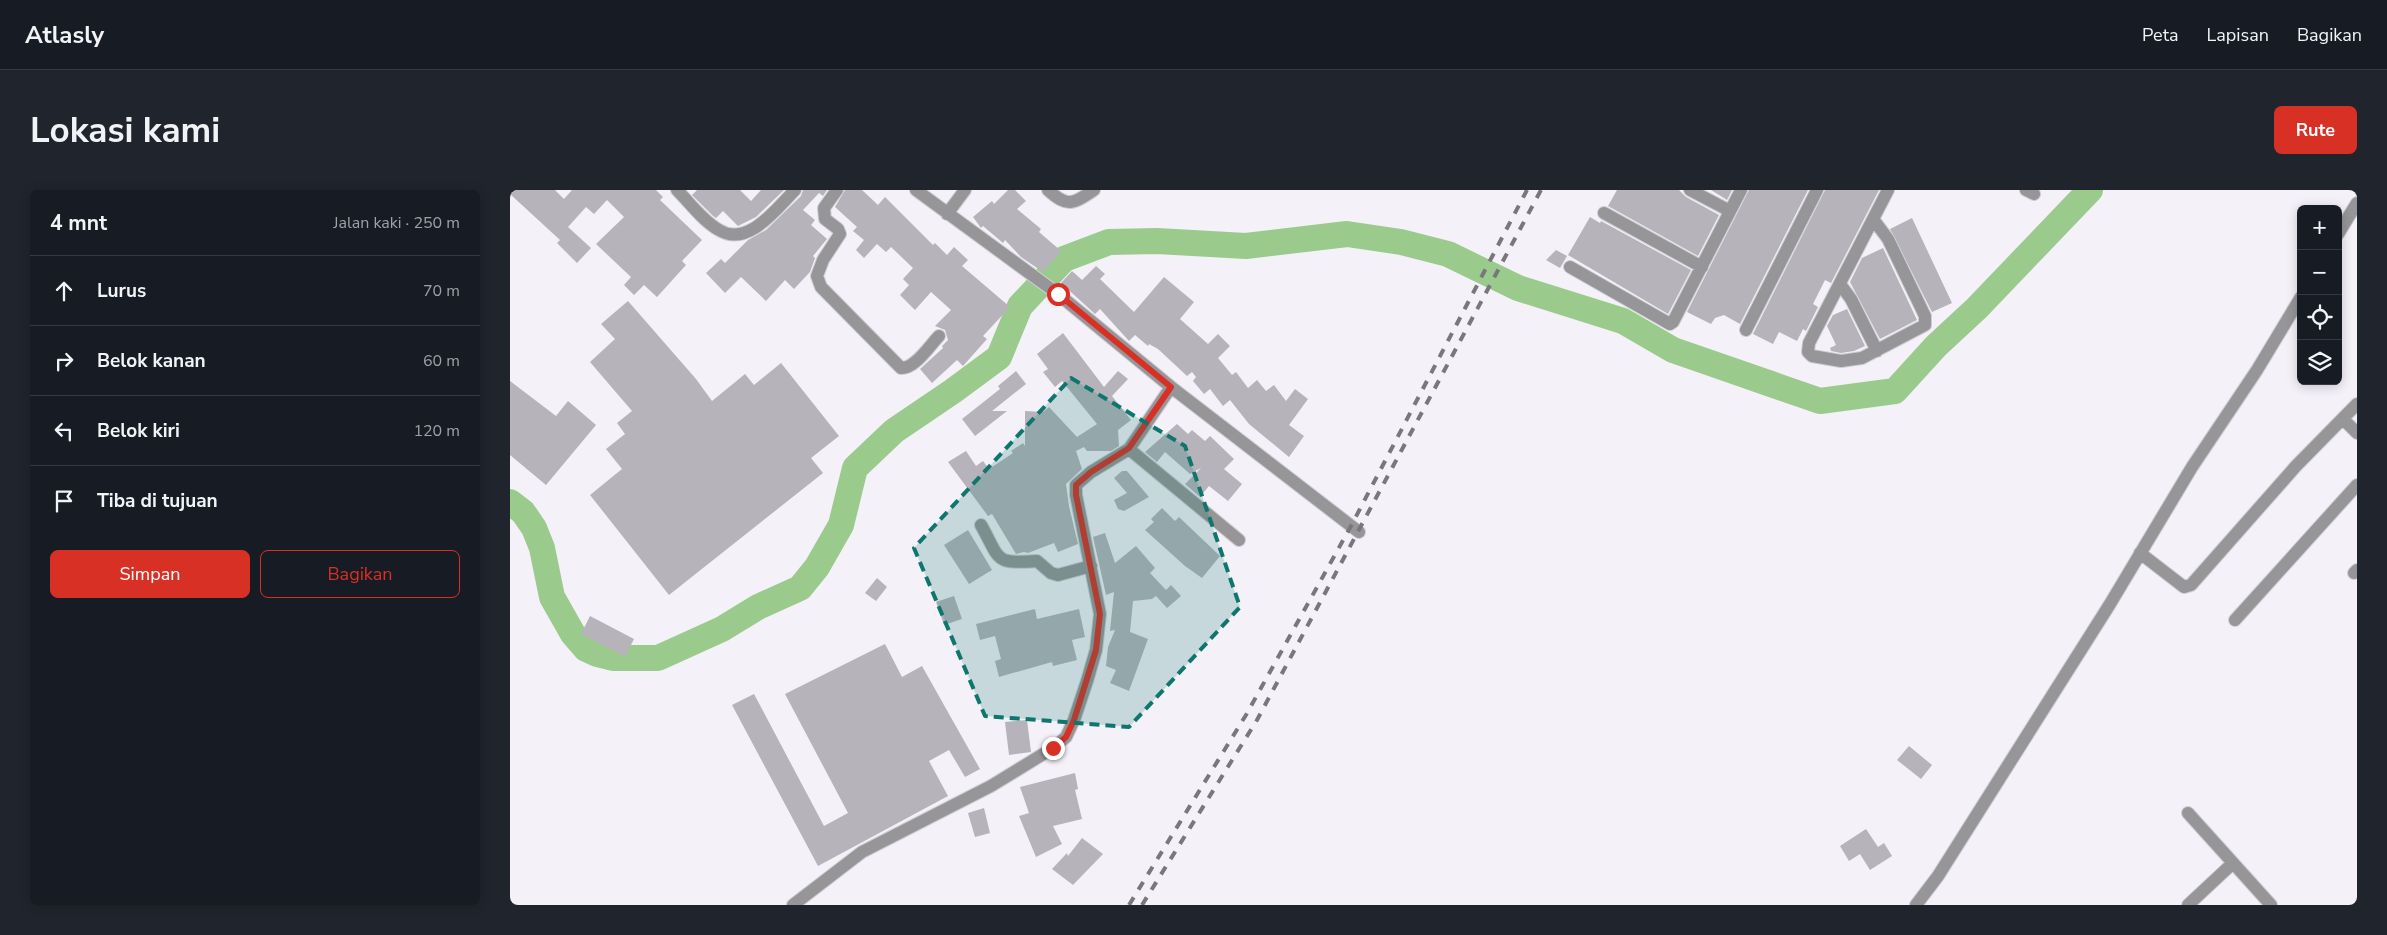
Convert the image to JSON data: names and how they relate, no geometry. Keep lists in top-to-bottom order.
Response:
{
  "page": {
    "header": "Atlasly",
    "nav": ["Peta", "Lapisan", "Bagikan"],
    "buttons": [
      "Rute",
      ["Simpan", "Bagikan"]
    ],
    "title": "Lokasi kami",
    "heading": ["4 mnt", "Jalan kaki · 250 m"],
    "map_buttons": ["+", "−"],
    "list": [
      ["Lurus", "70 m"],
      ["Belok kanan", "60 m"],
      ["Belok kiri", "120 m"],
      "Tiba di tujuan"
    ]
  }
}
